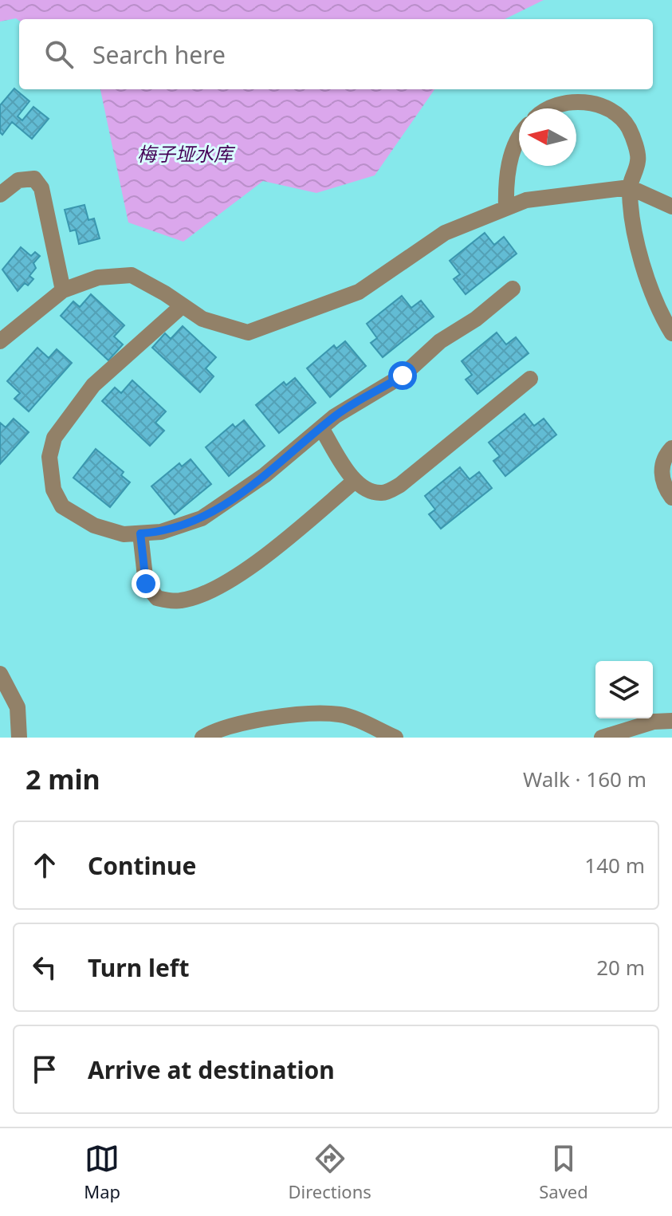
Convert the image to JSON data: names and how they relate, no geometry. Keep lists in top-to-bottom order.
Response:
{
  "water": ["梅子垭水库"],
  "north": "left",
  "page": {
    "search": "Search here",
    "heading": ["2 min", "Walk · 160 m"],
    "list": [
      ["Continue", "140 m"],
      ["Turn left", "20 m"],
      "Arrive at destination"
    ],
    "nav": ["Map", "Directions", "Saved"]
  }
}
